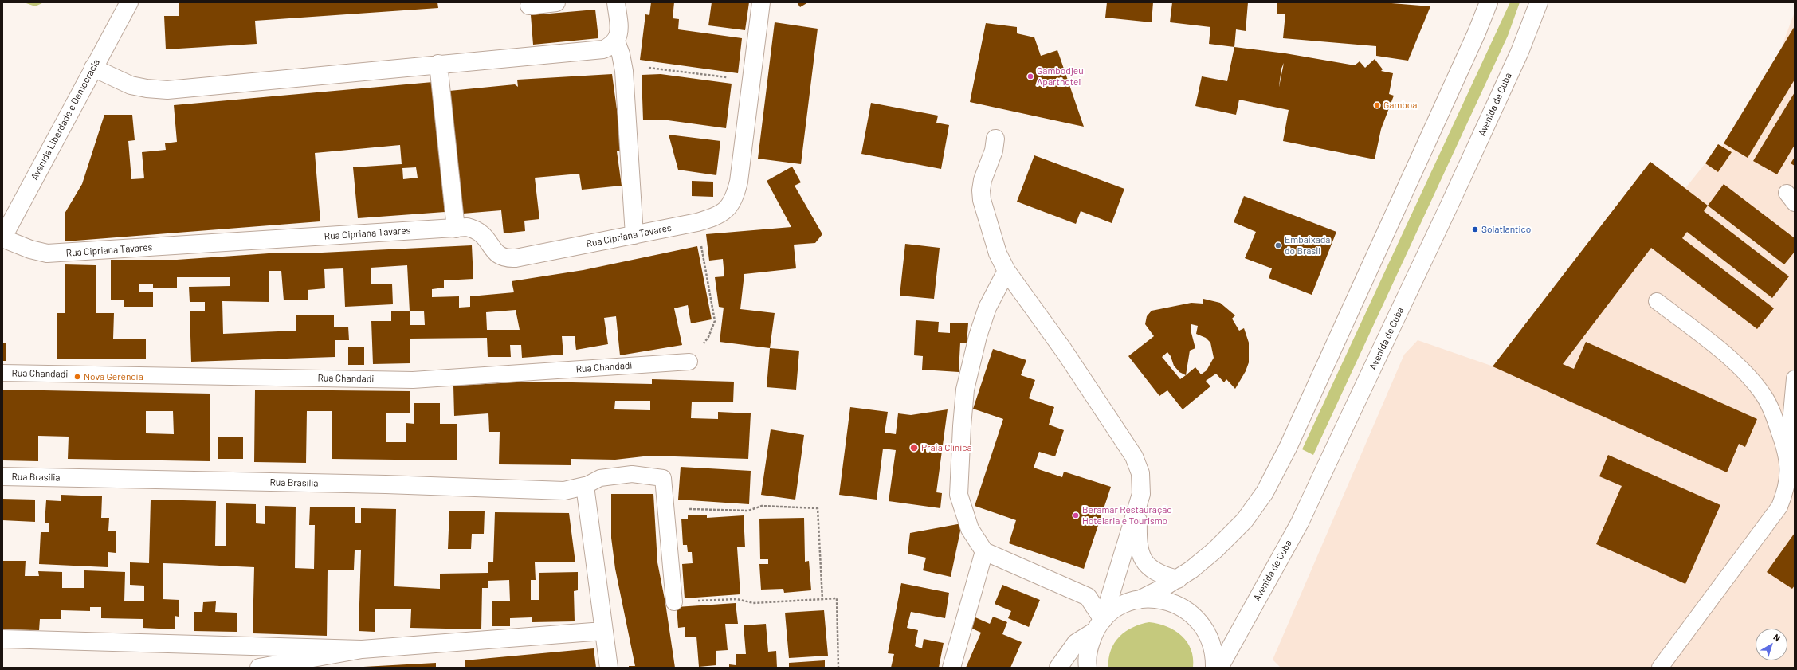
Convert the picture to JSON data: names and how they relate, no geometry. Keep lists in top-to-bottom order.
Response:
{
  "streets": {
    "street": [
      "Avenida de Cuba",
      "Avenida Liberdade e Democracia",
      "Rua Cipriana Tavares",
      "Rua Brasilia"
    ],
    "lane": ["Rua Chandadi"]
  },
  "crossings": [
    ["Avenida Liberdade e Democracia", "Rua Cipriana Tavares"]
  ],
  "places": [
    "Gambodjeu Aparthotel",
    "Gamboa",
    "Solatlantico",
    "Embaixada do Brasil",
    "Nova Gerência",
    "Praia Clínica",
    "Beramar Restauração Hotelaria e Tourismo"
  ],
  "north": "top right"
}
